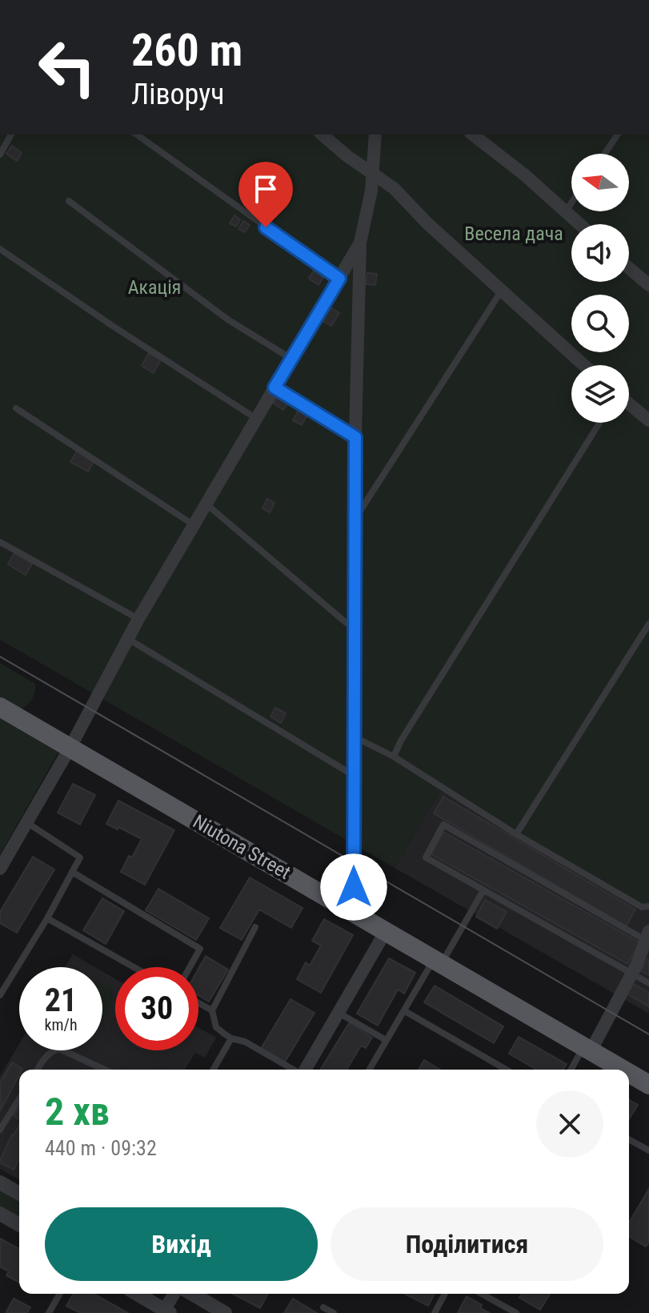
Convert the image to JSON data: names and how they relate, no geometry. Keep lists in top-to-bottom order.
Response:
{
  "streets": {
    "main road": ["Niutona Street"]
  },
  "parks": ["Весела дача", "Акація"],
  "north": "left",
  "page": {
    "turn": ["260 m", "Ліворуч"],
    "speed": "21 km/h",
    "limit": "30",
    "heading": ["2 хв", "440 m · 09:32"],
    "buttons": ["Вихід", "Поділитися"]
  }
}
